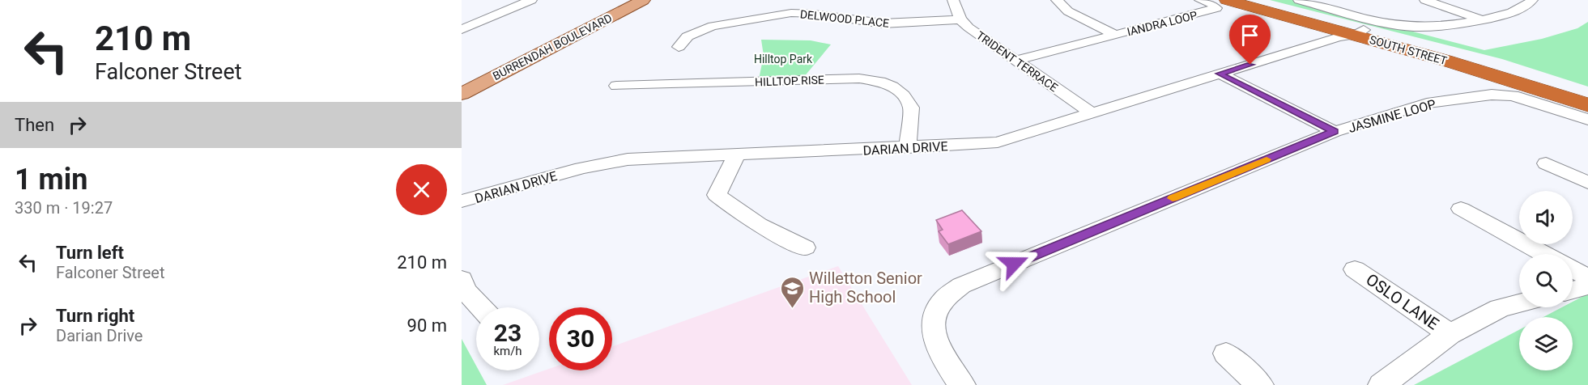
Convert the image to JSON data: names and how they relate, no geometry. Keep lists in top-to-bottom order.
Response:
{
  "streets": {
    "highway": ["SOUTH STREET"],
    "main road": ["BURRENDAH BOULEVARD"],
    "street": [
      "DELWOOD PLACE",
      "IANDRA LOOP",
      "TRIDENT TERRACE",
      "HILLTOP RISE",
      "JASMINE LOOP",
      "DARIAN DRIVE",
      "OSLO LANE"
    ]
  },
  "crossings": [
    ["DELWOOD PLACE", "TRIDENT TERRACE"],
    ["IANDRA LOOP", "TRIDENT TERRACE"],
    ["SOUTH STREET", "DARIAN DRIVE"],
    ["TRIDENT TERRACE", "DARIAN DRIVE"],
    ["HILLTOP RISE", "DARIAN DRIVE"]
  ],
  "parks": ["Hilltop Park"],
  "places": {
    "school or university": ["Willetton Senior High School"]
  },
  "page": {
    "turn": ["210 m", "Falconer Street"],
    "then": "Then",
    "heading": ["1 min", "330 m · 19:27"],
    "list": [
      {
        "name": "Turn left",
        "note": "Falconer Street",
        "value": "210 m"
      },
      {
        "name": "Turn right",
        "note": "Darian Drive",
        "value": "90 m"
      }
    ],
    "speed": "23 km/h",
    "limit": "30"
  }
}
